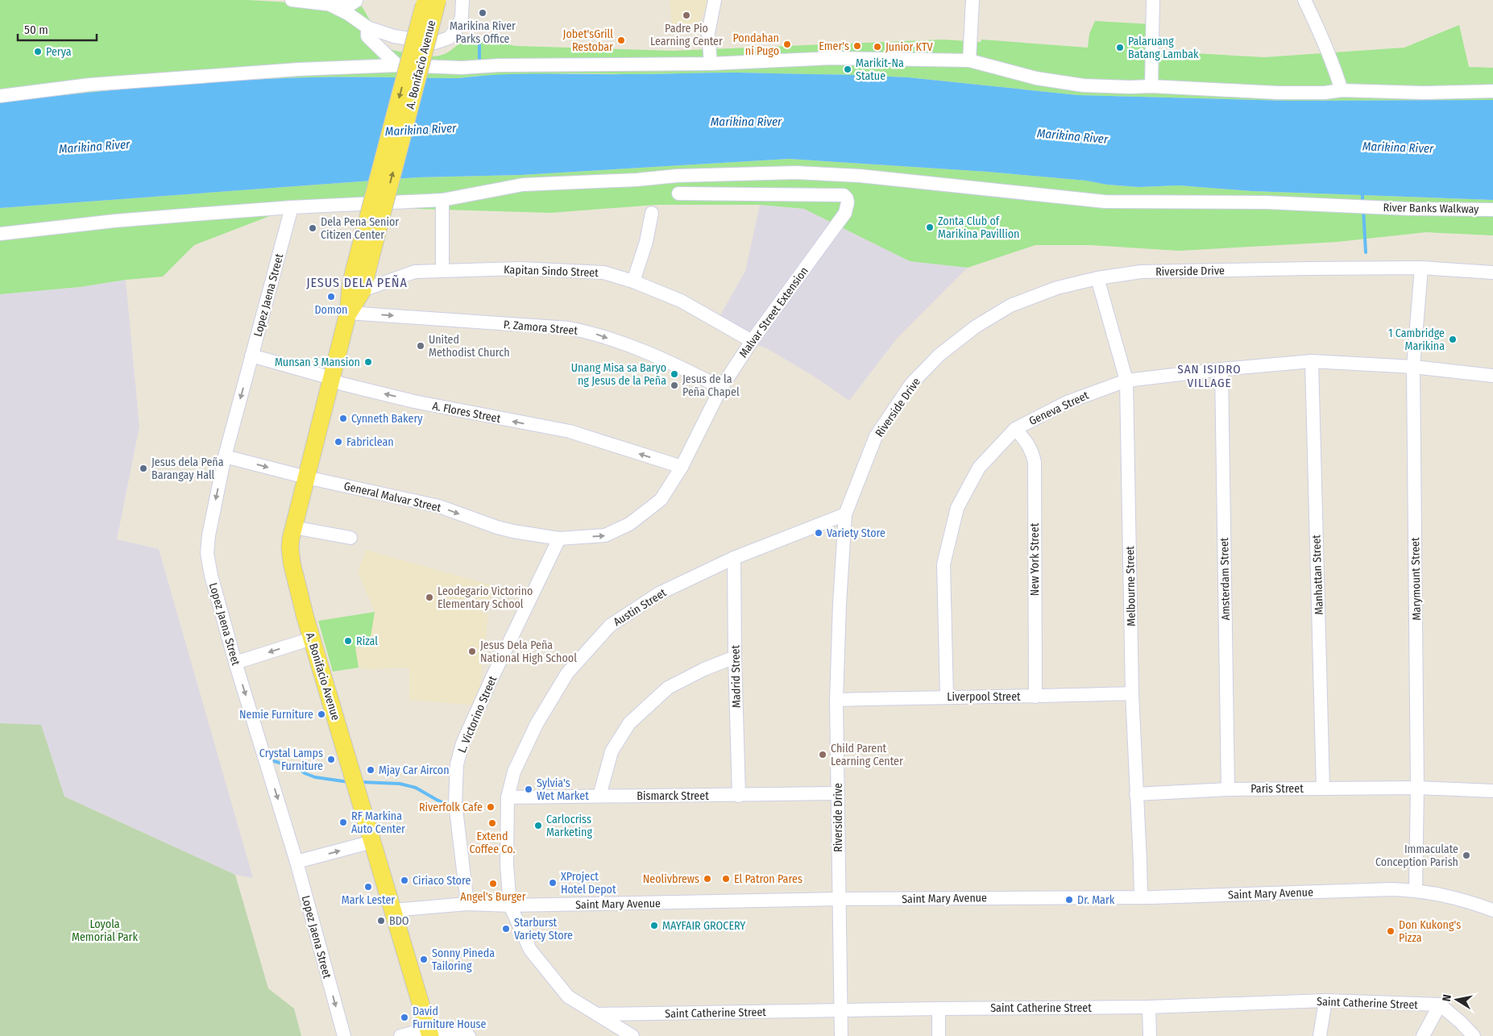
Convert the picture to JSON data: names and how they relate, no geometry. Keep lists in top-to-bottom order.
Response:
{
  "streets": {
    "main road": ["A. Bonifacio Avenue"],
    "street": [
      "River Banks Walkway",
      "Kapitan Sindo Street",
      "Riverside Drive",
      "Lopez Jaena Street",
      "Malvar Street Extension",
      "P. Zamora Street",
      "Geneva Street",
      "A. Flores Street",
      "General Malvar Street",
      "New York Street",
      "Manhattan Street",
      "Amsterdam Street",
      "Marymount Street",
      "Melbourne Street",
      "Austin Street",
      "Madrid Street",
      "Liverpool Street",
      "L. Victorino Street",
      "Paris Street",
      "Bismarck Street",
      "Saint Mary Avenue",
      "Saint Catherine Street"
    ]
  },
  "crossings": [
    ["A. Bonifacio Avenue", "Kapitan Sindo Street"],
    ["A. Bonifacio Avenue", "P. Zamora Street"],
    ["A. Bonifacio Avenue", "A. Flores Street"],
    ["A. Bonifacio Avenue", "General Malvar Street"],
    ["A. Bonifacio Avenue", "Saint Mary Avenue"],
    ["River Banks Walkway", "Lopez Jaena Street"],
    ["Kapitan Sindo Street", "Malvar Street Extension"],
    ["Riverside Drive", "Marymount Street"],
    ["Riverside Drive", "Melbourne Street"],
    ["Riverside Drive", "Austin Street"],
    ["Riverside Drive", "Liverpool Street"],
    ["Riverside Drive", "Bismarck Street"],
    ["Riverside Drive", "Saint Mary Avenue"],
    ["Riverside Drive", "Saint Catherine Street"],
    ["Lopez Jaena Street", "A. Flores Street"],
    ["Lopez Jaena Street", "General Malvar Street"],
    ["Malvar Street Extension", "P. Zamora Street"],
    ["Malvar Street Extension", "A. Flores Street"],
    ["Malvar Street Extension", "General Malvar Street"],
    ["Malvar Street Extension", "L. Victorino Street"],
    ["Geneva Street", "New York Street"],
    ["Geneva Street", "Manhattan Street"],
    ["Geneva Street", "Amsterdam Street"],
    ["Geneva Street", "Marymount Street"],
    ["Geneva Street", "Melbourne Street"],
    ["Geneva Street", "Liverpool Street"],
    ["General Malvar Street", "L. Victorino Street"],
    ["New York Street", "Liverpool Street"],
    ["Manhattan Street", "Paris Street"],
    ["Amsterdam Street", "Paris Street"],
    ["Marymount Street", "Paris Street"],
    ["Marymount Street", "Saint Mary Avenue"],
    ["Melbourne Street", "Liverpool Street"],
    ["Melbourne Street", "Paris Street"],
    ["Melbourne Street", "Saint Mary Avenue"],
    ["Austin Street", "Madrid Street"],
    ["Austin Street", "Bismarck Street"],
    ["Austin Street", "Saint Mary Avenue"],
    ["Madrid Street", "Bismarck Street"],
    ["L. Victorino Street", "Saint Mary Avenue"]
  ],
  "one_way": [
    "Lopez Jaena Street",
    "P. Zamora Street",
    "A. Flores Street",
    "General Malvar Street"
  ],
  "districts": ["JESUS DELA PEÑA", "SAN ISIDRO VILLAGE"],
  "water": ["Marikina River"],
  "parks": ["Loyola Memorial Park"],
  "places": [
    "Marikina River Parks Office",
    "Padre Pio Learning Center",
    "Jobet'sGrill Restobar",
    "Pondahan ni Pugo",
    "Emer's",
    "Junior KTV",
    "Palaruang Batang Lambak",
    "Perya",
    "Marikit-Na Statue",
    "Zonta Club of Marikina Pavillion",
    "Dela Pena Senior Citizen Center",
    "Domon",
    "1 Cambridge Marikina",
    "United Methodist Church",
    "Munsan 3 Mansion",
    "Unang Misa sa Baryo ng Jesus de la Peña",
    "Jesus de la Peña Chapel",
    "Cynneth Bakery",
    "Fabriclean",
    "Jesus dela Peña Barangay Hall",
    "Variety Store",
    "Leodegario Victorino Elementary School",
    "Rizal",
    "Jesus Dela Peña National High School",
    "Nemie Furniture",
    "Child Parent Learning Center",
    "Crystal Lamps Furniture",
    "Mjay Car Aircon",
    "Sylvia's Wet Market",
    "Riverfolk Cafe",
    "RF Markina Auto Center",
    "Extend Coffee Co.",
    "Carlocriss Marketing",
    "Immaculate Conception Parish",
    "Neolivbrews",
    "El Patron Pares",
    "Ciriaco Store",
    "XProject Hotel Depot",
    "Angel's Burger",
    "Mark Lester",
    "Dr. Mark",
    "BDO",
    "MAYFAIR GROCERY",
    "Starburst Variety Store",
    "Don Kukong's Pizza",
    "Sonny Pineda Tailoring",
    "David Furniture House"
  ],
  "scale_bar": "50 m",
  "north": "left"
}
